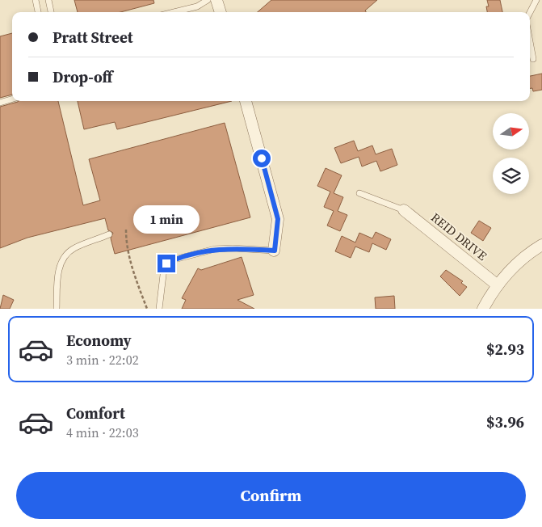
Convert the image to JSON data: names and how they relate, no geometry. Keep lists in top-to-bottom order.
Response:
{
  "streets": {
    "street": ["REID DRIVE"]
  },
  "north": "right",
  "page": {
    "banner": ["Pratt Street", "Drop-off"],
    "bubble": "1 min",
    "list": [
      {
        "name": "Economy",
        "note": "3 min · 22:02",
        "value": "$2.93"
      },
      {
        "name": "Comfort",
        "note": "4 min · 22:03",
        "value": "$3.96"
      }
    ],
    "buttons": "Confirm"
  }
}
